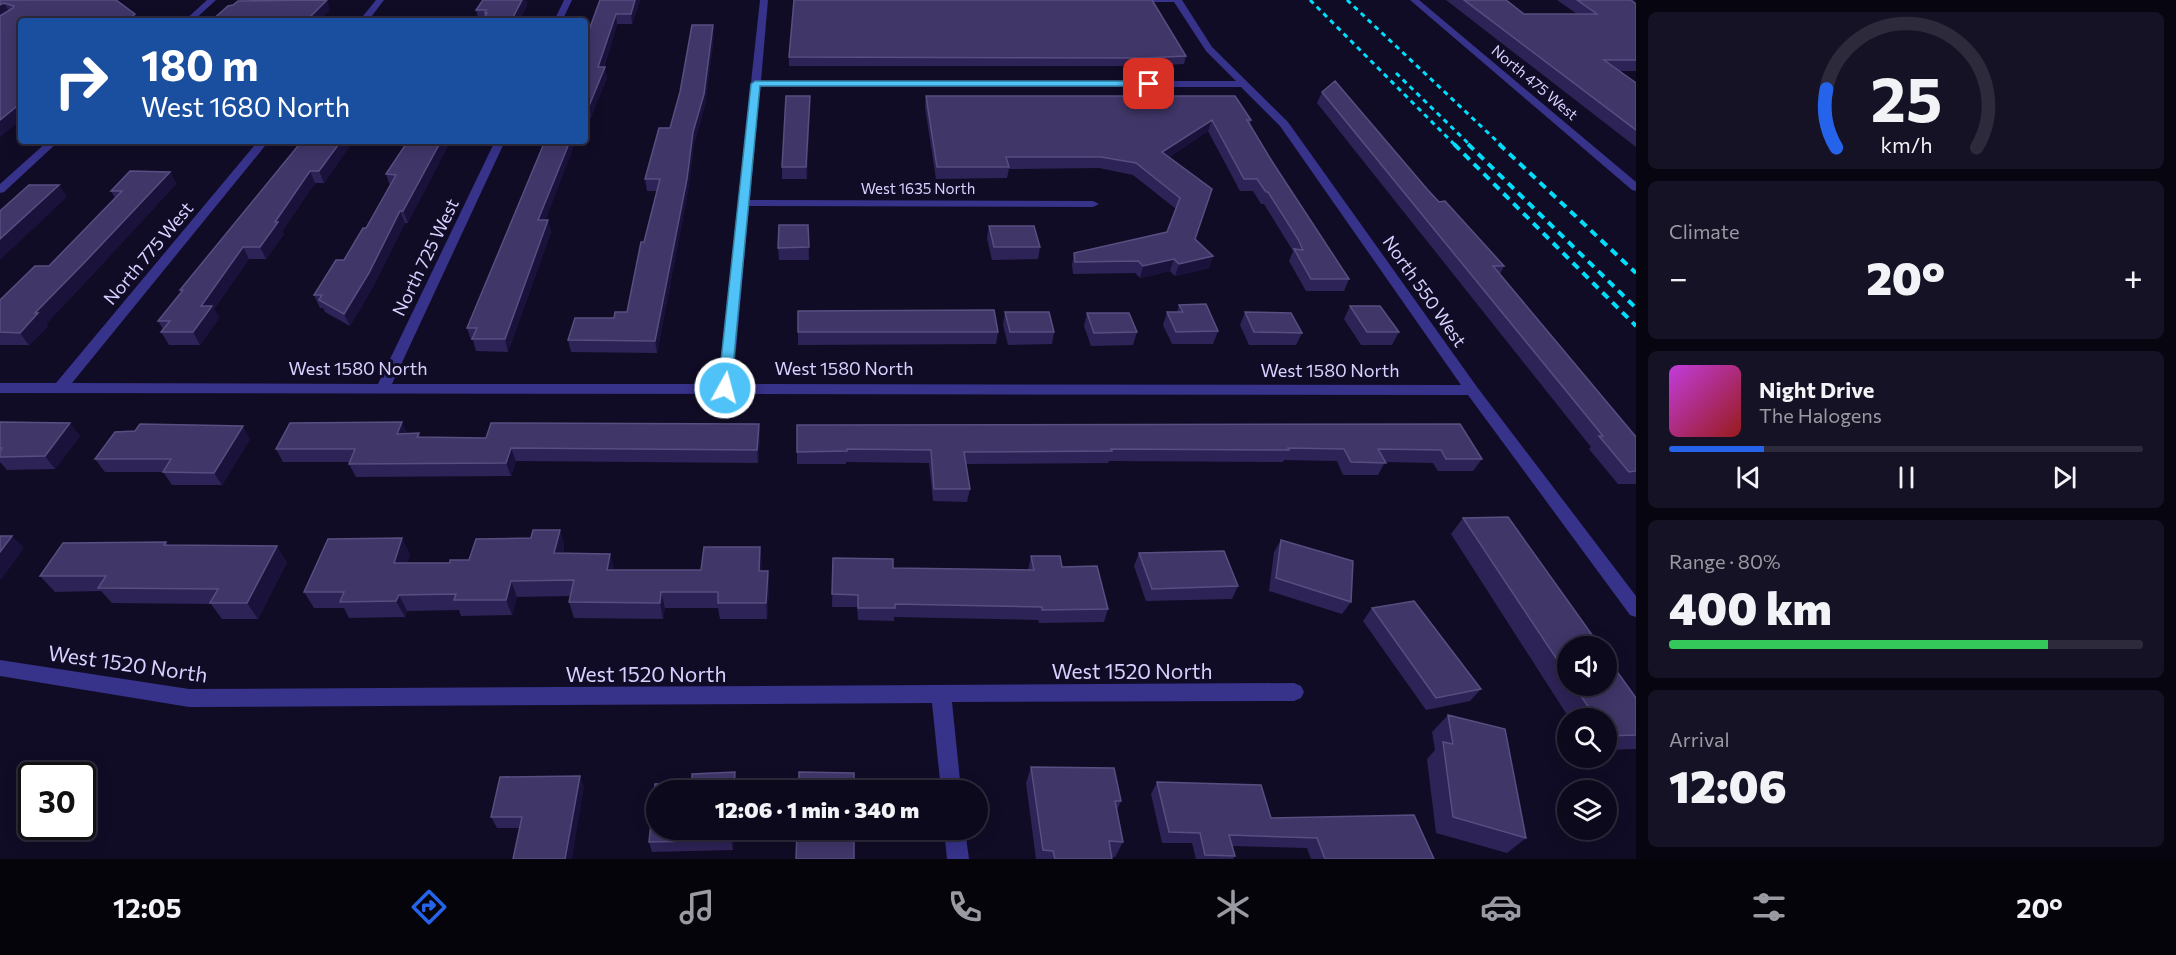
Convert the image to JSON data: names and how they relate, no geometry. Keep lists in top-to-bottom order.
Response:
{
  "streets": {
    "street": [
      "North 475 West",
      "West 1635 North",
      "North 775 West",
      "North 725 West",
      "North 550 West",
      "West 1580 North",
      "West 1520 North"
    ]
  },
  "crossings": [
    ["North 775 West", "West 1580 North"],
    ["North 725 West", "West 1580 North"],
    ["North 550 West", "West 1580 North"]
  ],
  "page": {
    "turn": ["180 m", "West 1680 North"],
    "tile": [
      "Climate",
      ["Range · 80%", "400 km"],
      ["Arrival", "12:06"]
    ],
    "heat": ["−", "20°", "+"],
    "song": ["Night Drive", "The Halogens"],
    "limit": "30",
    "trip": "12:06 · 1 min · 340 m",
    "tabs": ["12:05", "20°"],
    "gauge": ["25", "km/h"]
  }
}
